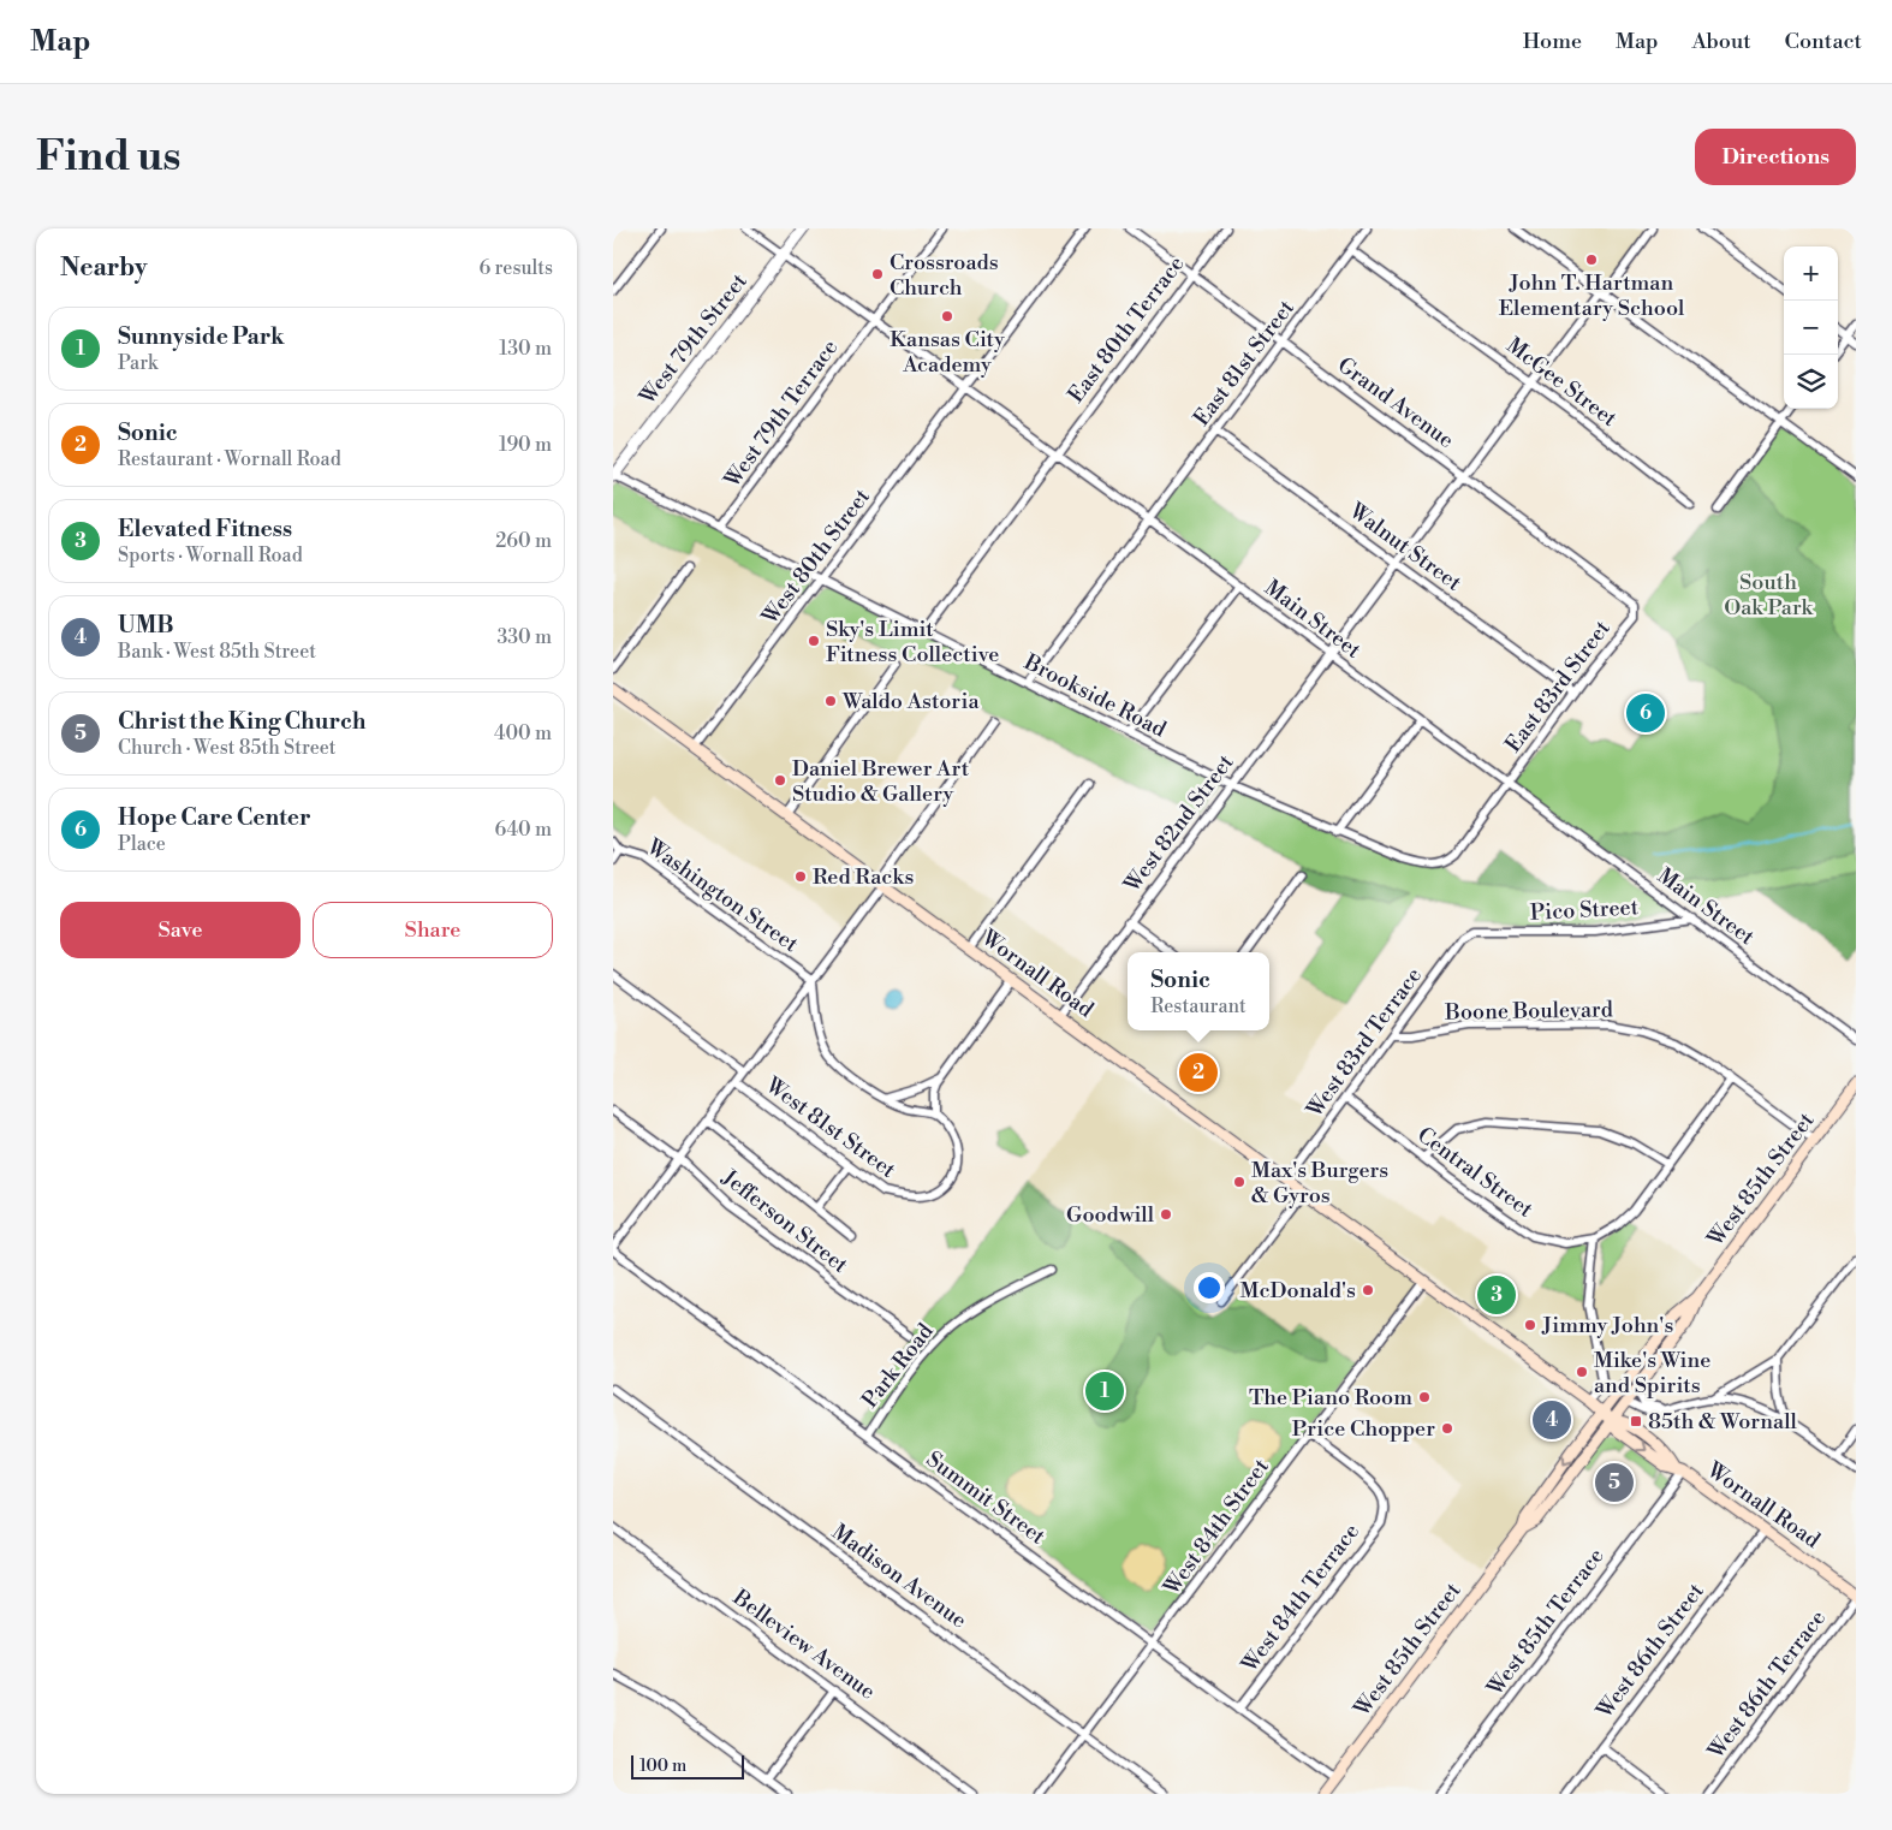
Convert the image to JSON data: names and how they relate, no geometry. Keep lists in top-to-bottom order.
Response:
{
  "streets": {
    "main road": ["Wornall Road", "West 85th Street"],
    "street": [
      "East 80th Terrace",
      "West 79th Street",
      "East 81st Street",
      "McGee Street",
      "Grand Avenue",
      "West 79th Terrace",
      "Walnut Street",
      "West 80th Street",
      "Main Street",
      "East 83rd Street",
      "Brookside Road",
      "West 82nd Street",
      "Washington Street",
      "Pico Street",
      "Boone Boulevard",
      "West 83rd Terrace",
      "West 81st Street",
      "Central Street",
      "Jefferson Street",
      "Park Road",
      "Summit Street",
      "West 84th Street",
      "Madison Avenue",
      "West 84th Terrace",
      "West 85th Terrace",
      "Belleview Avenue",
      "West 86th Street",
      "West 86th Terrace"
    ]
  },
  "crossings": [
    ["East 80th Terrace", "Grand Avenue"],
    ["East 80th Terrace", "Main Street"],
    ["East 80th Terrace", "Brookside Road"],
    ["West 79th Street", "Main Street"],
    ["West 79th Street", "Brookside Road"],
    ["East 81st Street", "McGee Street"],
    ["East 81st Street", "Grand Avenue"],
    ["East 81st Street", "Walnut Street"],
    ["East 81st Street", "Main Street"],
    ["McGee Street", "West 82nd Street"],
    ["Grand Avenue", "East 83rd Street"],
    ["Grand Avenue", "West 82nd Street"],
    ["West 79th Terrace", "Main Street"],
    ["West 79th Terrace", "Brookside Road"],
    ["Walnut Street", "East 83rd Street"],
    ["Walnut Street", "West 82nd Street"],
    ["West 80th Street", "Main Street"],
    ["West 80th Street", "Brookside Road"],
    ["West 80th Street", "Wornall Road"],
    ["Main Street", "East 83rd Street"],
    ["Main Street", "West 82nd Street"],
    ["Main Street", "Pico Street"],
    ["East 83rd Street", "Brookside Road"],
    ["Brookside Road", "West 82nd Street"],
    ["West 82nd Street", "Wornall Road"],
    ["Washington Street", "Wornall Road"],
    ["Washington Street", "West 81st Street"],
    ["Pico Street", "West 83rd Terrace"],
    ["Wornall Road", "West 83rd Terrace"],
    ["Wornall Road", "West 81st Street"],
    ["Wornall Road", "West 85th Street"],
    ["Wornall Road", "West 84th Street"],
    ["Wornall Road", "West 85th Terrace"],
    ["Wornall Road", "West 86th Street"],
    ["Wornall Road", "West 86th Terrace"],
    ["Boone Boulevard", "West 83rd Terrace"],
    ["Boone Boulevard", "West 85th Street"],
    ["West 83rd Terrace", "Central Street"],
    ["West 81st Street", "Jefferson Street"],
    ["West 81st Street", "Summit Street"],
    ["West 85th Street", "Summit Street"],
    ["Park Road", "Summit Street"],
    ["Summit Street", "West 84th Street"],
    ["Summit Street", "West 84th Terrace"],
    ["West 84th Street", "Madison Avenue"],
    ["West 84th Street", "West 84th Terrace"]
  ],
  "parks": ["South Oak Park"],
  "places": {
    "other": [
      "John T. Hartman Elementary School",
      "Crossroads Church",
      "Kansas City Academy",
      "Sky's Limit Fitness Collective",
      "Waldo Astoria",
      "Daniel Brewer Art Studio & Gallery",
      "Red Racks",
      "Max's Burgers & Gyros",
      "Goodwill",
      "McDonald's",
      "Jimmy John's",
      "Mike's Wine and Spirits",
      "The Piano Room",
      "Price Chopper"
    ],
    "transit": ["85th & Wornall"]
  },
  "scale_bar": "100 m",
  "page": {
    "header": "Map",
    "nav": [
      "Home",
      "Map",
      "About",
      "Contact"
    ],
    "buttons": [
      "Directions",
      ["Save", "Share"]
    ],
    "title": "Find us",
    "heading": ["Nearby", "6 results"],
    "map_buttons": ["+", "−"],
    "list": [
      {
        "mark": "1",
        "name": "Sunnyside Park",
        "note": "Park",
        "value": "130 m"
      },
      {
        "mark": "2",
        "name": "Sonic",
        "note": "Restaurant · Wornall Road",
        "value": "190 m"
      },
      {
        "mark": "3",
        "name": "Elevated Fitness",
        "note": "Sports · Wornall Road",
        "value": "260 m"
      },
      {
        "mark": "4",
        "name": "UMB",
        "note": "Bank · West 85th Street",
        "value": "330 m"
      },
      {
        "mark": "5",
        "name": "Christ the King Church",
        "note": "Church · West 85th Street",
        "value": "400 m"
      },
      {
        "mark": "6",
        "name": "Hope Care Center",
        "note": "Place",
        "value": "640 m"
      }
    ],
    "pins": [
      "6",
      "2",
      "3",
      "1",
      "4",
      "5"
    ],
    "popup": ["Sonic", "Restaurant"],
    "scale": "100 m"
  }
}
